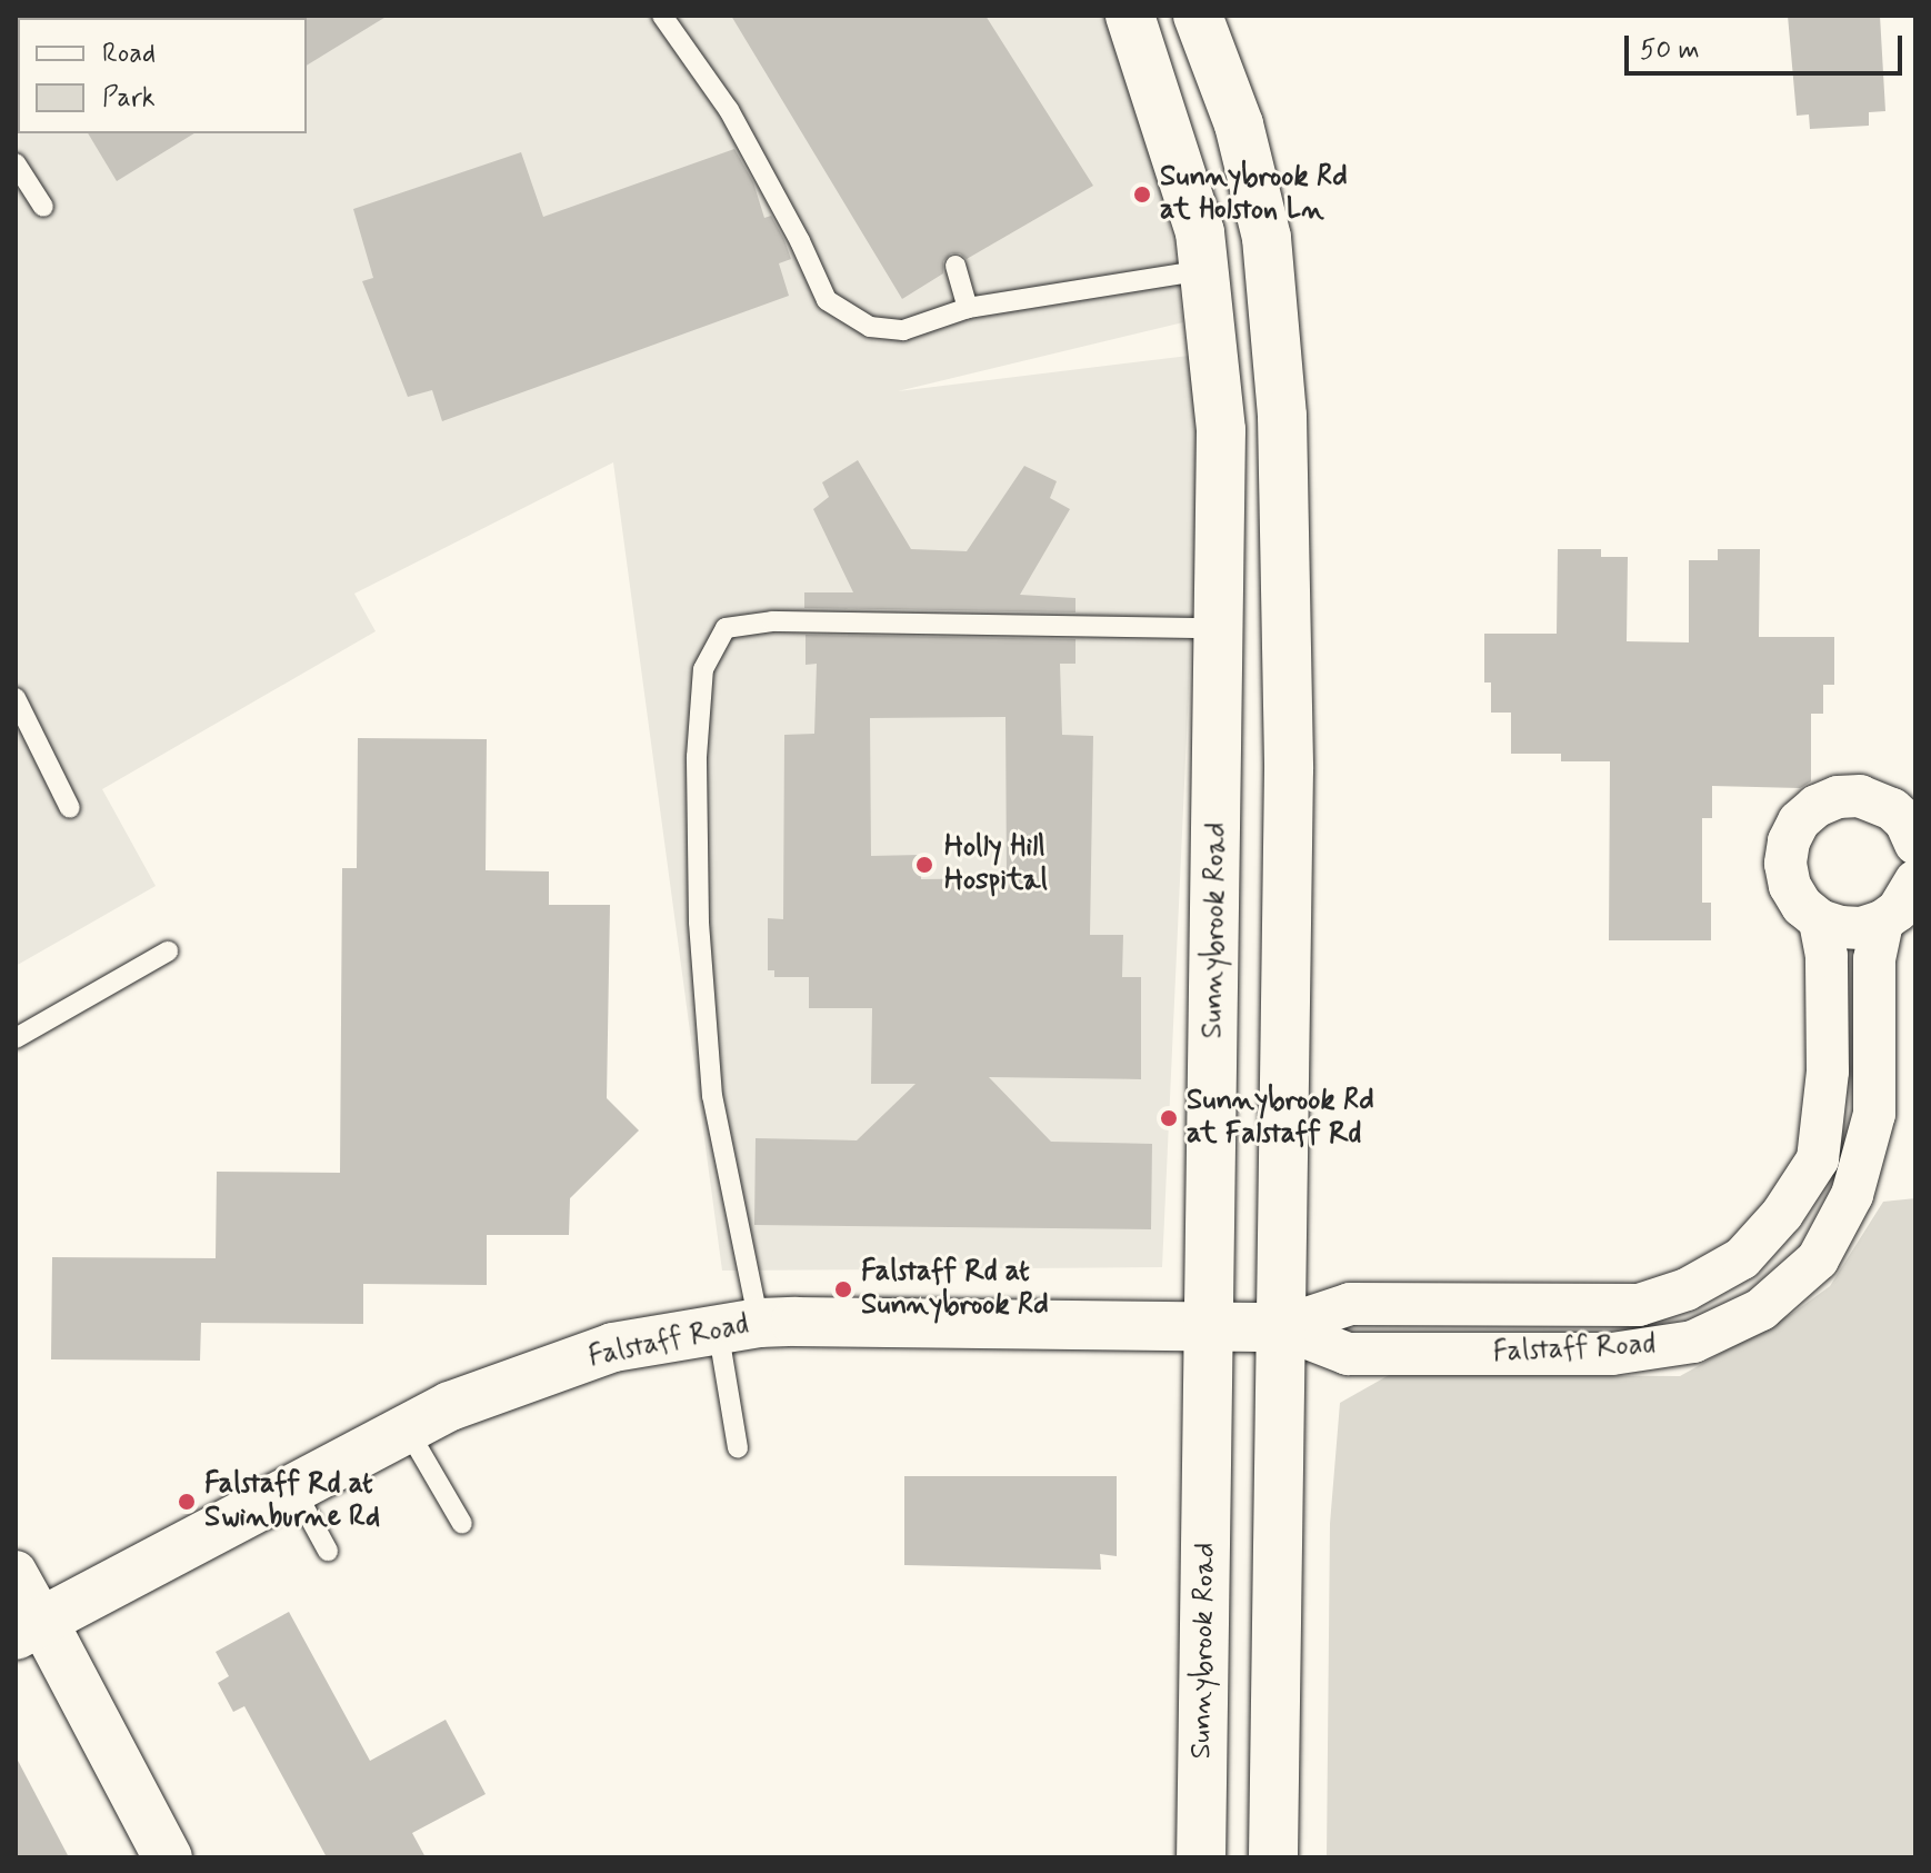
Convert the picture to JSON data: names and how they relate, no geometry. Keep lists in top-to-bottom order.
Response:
{
  "streets": {
    "main road": ["Sunnybrook Road", "Falstaff Road"]
  },
  "crossings": [
    ["Sunnybrook Road", "Falstaff Road"]
  ],
  "places": [
    "Sunnybrook Rd at Holston Ln",
    "Holly Hill Hospital",
    "Sunnybrook Rd at Falstaff Rd",
    "Falstaff Rd at Sunnybrook Rd",
    "Falstaff Rd at Swinburne Rd"
  ],
  "legend": ["Road", "Park"],
  "scale_bar": "50 m"
}
